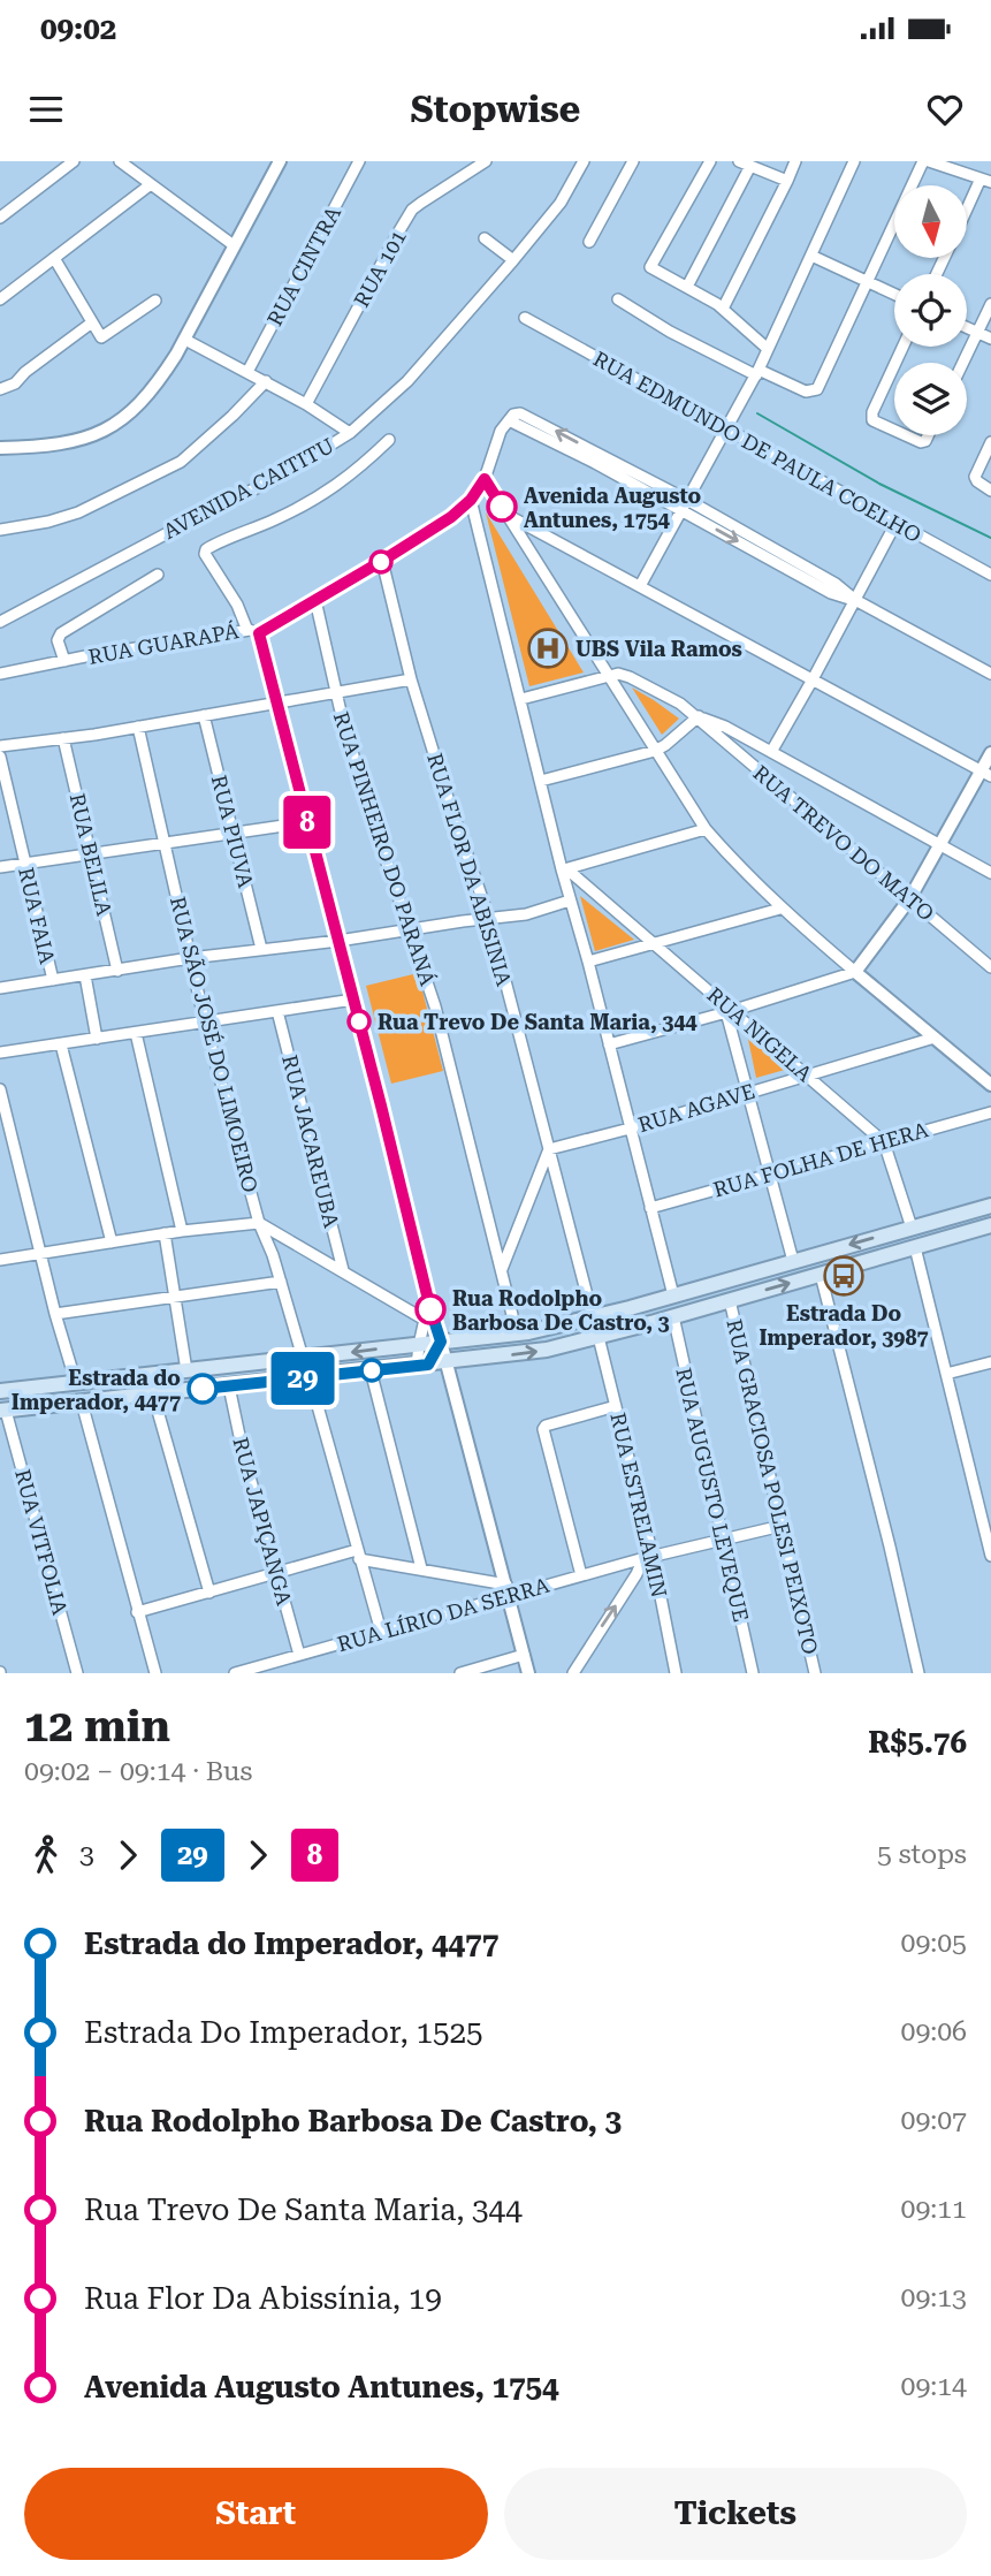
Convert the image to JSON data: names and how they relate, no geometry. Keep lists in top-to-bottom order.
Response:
{
  "streets": {
    "street": [
      "RUA CINTRA",
      "RUA 101",
      "RUA EDMUNDO DE PAULA COELHO",
      "AVENIDA CAITITU",
      "RUA GUARAPÁ",
      "RUA PIUVA",
      "RUA TREVO DO MATO",
      "RUA PINHEIRO DO PARANÁ",
      "RUA BELILA",
      "RUA FLOR DA ABISINIA",
      "RUA FAIA",
      "RUA NIGELA",
      "RUA SÃO JOSÉ DO LIMOEIRO",
      "RUA AGAVE",
      "RUA JACAREUBA",
      "RUA FOLHA DE HERA",
      "RUA GRACIOSA POLESI PEIXOTO",
      "RUA AUGUSTO LEVEQUE",
      "RUA ESTRELAMIN",
      "RUA JAPIÇANGA",
      "RUA VITFOLIA",
      "RUA LÍRIO DA SERRA"
    ]
  },
  "crossings": [
    ["RUA GUARAPÁ", "RUA PINHEIRO DO PARANÁ"],
    ["RUA GUARAPÁ", "RUA FLOR DA ABISINIA"],
    ["RUA FLOR DA ABISINIA", "RUA AGAVE"],
    ["RUA NIGELA", "RUA AGAVE"],
    ["RUA NIGELA", "RUA FOLHA DE HERA"],
    ["RUA GRACIOSA POLESI PEIXOTO", "RUA LÍRIO DA SERRA"],
    ["RUA AUGUSTO LEVEQUE", "RUA LÍRIO DA SERRA"],
    ["RUA ESTRELAMIN", "RUA LÍRIO DA SERRA"],
    ["RUA JAPIÇANGA", "RUA LÍRIO DA SERRA"]
  ],
  "places": {
    "other": [
      "Avenida Augusto Antunes, 1754",
      "Rua Trevo De Santa Maria, 344",
      "Rua Rodolpho Barbosa De Castro, 3",
      "Estrada do Imperador, 4477"
    ],
    "hospital": ["UBS Vila Ramos"],
    "bus stop": ["Estrada Do Imperador, 3987"]
  },
  "lines": ["bus line 8", "bus line 29"],
  "north": "bottom",
  "page": {
    "status": "09:02",
    "header": "Stopwise",
    "on_map": ["29", "8"],
    "heading": ["12 min", "09:02 – 09:14 · Bus", "R$5.76"],
    "legs": [
      "3",
      "29",
      "8",
      "5 stops"
    ],
    "list": [
      {
        "name": "Estrada do Imperador, 4477",
        "value": "09:05"
      },
      {
        "name": "Estrada Do Imperador, 1525",
        "value": "09:06"
      },
      {
        "name": "Rua Rodolpho Barbosa De Castro, 3",
        "value": "09:07"
      },
      {
        "name": "Rua Trevo De Santa Maria, 344",
        "value": "09:11"
      },
      {
        "name": "Rua Flor Da Abissínia, 19",
        "value": "09:13"
      },
      {
        "name": "Avenida Augusto Antunes, 1754",
        "value": "09:14"
      }
    ],
    "buttons": ["Start", "Tickets"]
  }
}
